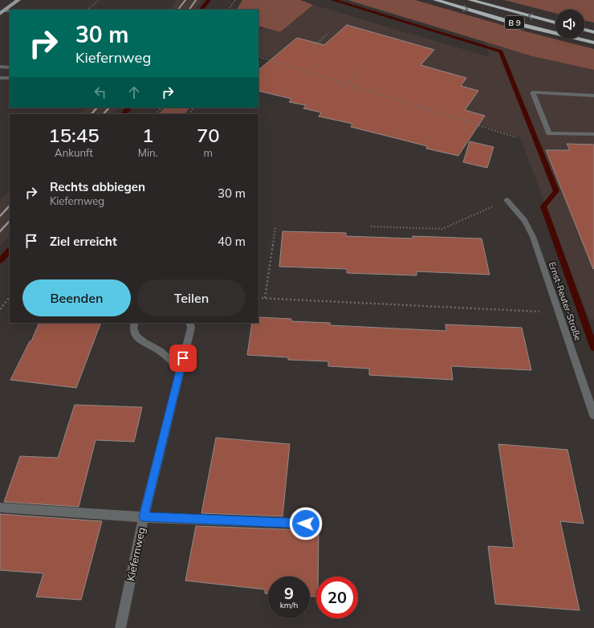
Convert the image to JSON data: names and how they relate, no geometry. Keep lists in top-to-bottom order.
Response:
{
  "streets": {
    "highway": ["B 9"],
    "street": ["Ernst-Reuter-Straße", "Kiefernweg"]
  },
  "page": {
    "turn": ["30 m", "Kiefernweg"],
    "eta": [
      "15:45",
      "Ankunft",
      "1",
      "Min.",
      "70",
      "m"
    ],
    "list": [
      {
        "name": "Rechts abbiegen",
        "note": "Kiefernweg",
        "value": "30 m"
      },
      {
        "name": "Ziel erreicht",
        "value": "40 m"
      }
    ],
    "buttons": ["Beenden", "Teilen"],
    "speed": "9 km/h",
    "limit": "20"
  }
}
